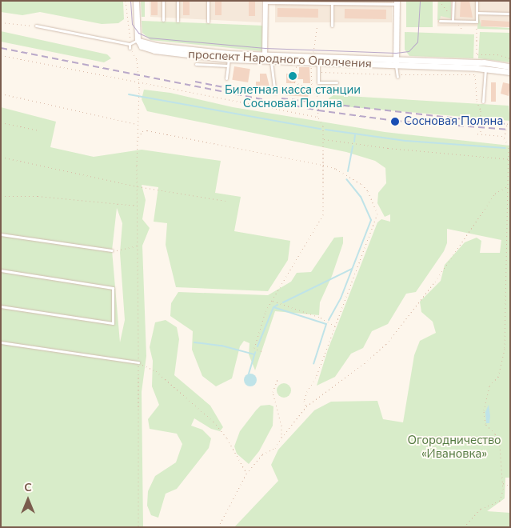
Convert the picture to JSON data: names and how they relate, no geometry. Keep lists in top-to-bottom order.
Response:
{
  "streets": {
    "street": ["проспект Народного Ополчения"]
  },
  "parks": ["Огородничество «Ивановка»"],
  "places": ["Билетная касса станции Сосновая Поляна", "Сосновая Поляна"],
  "north": "top"
}
